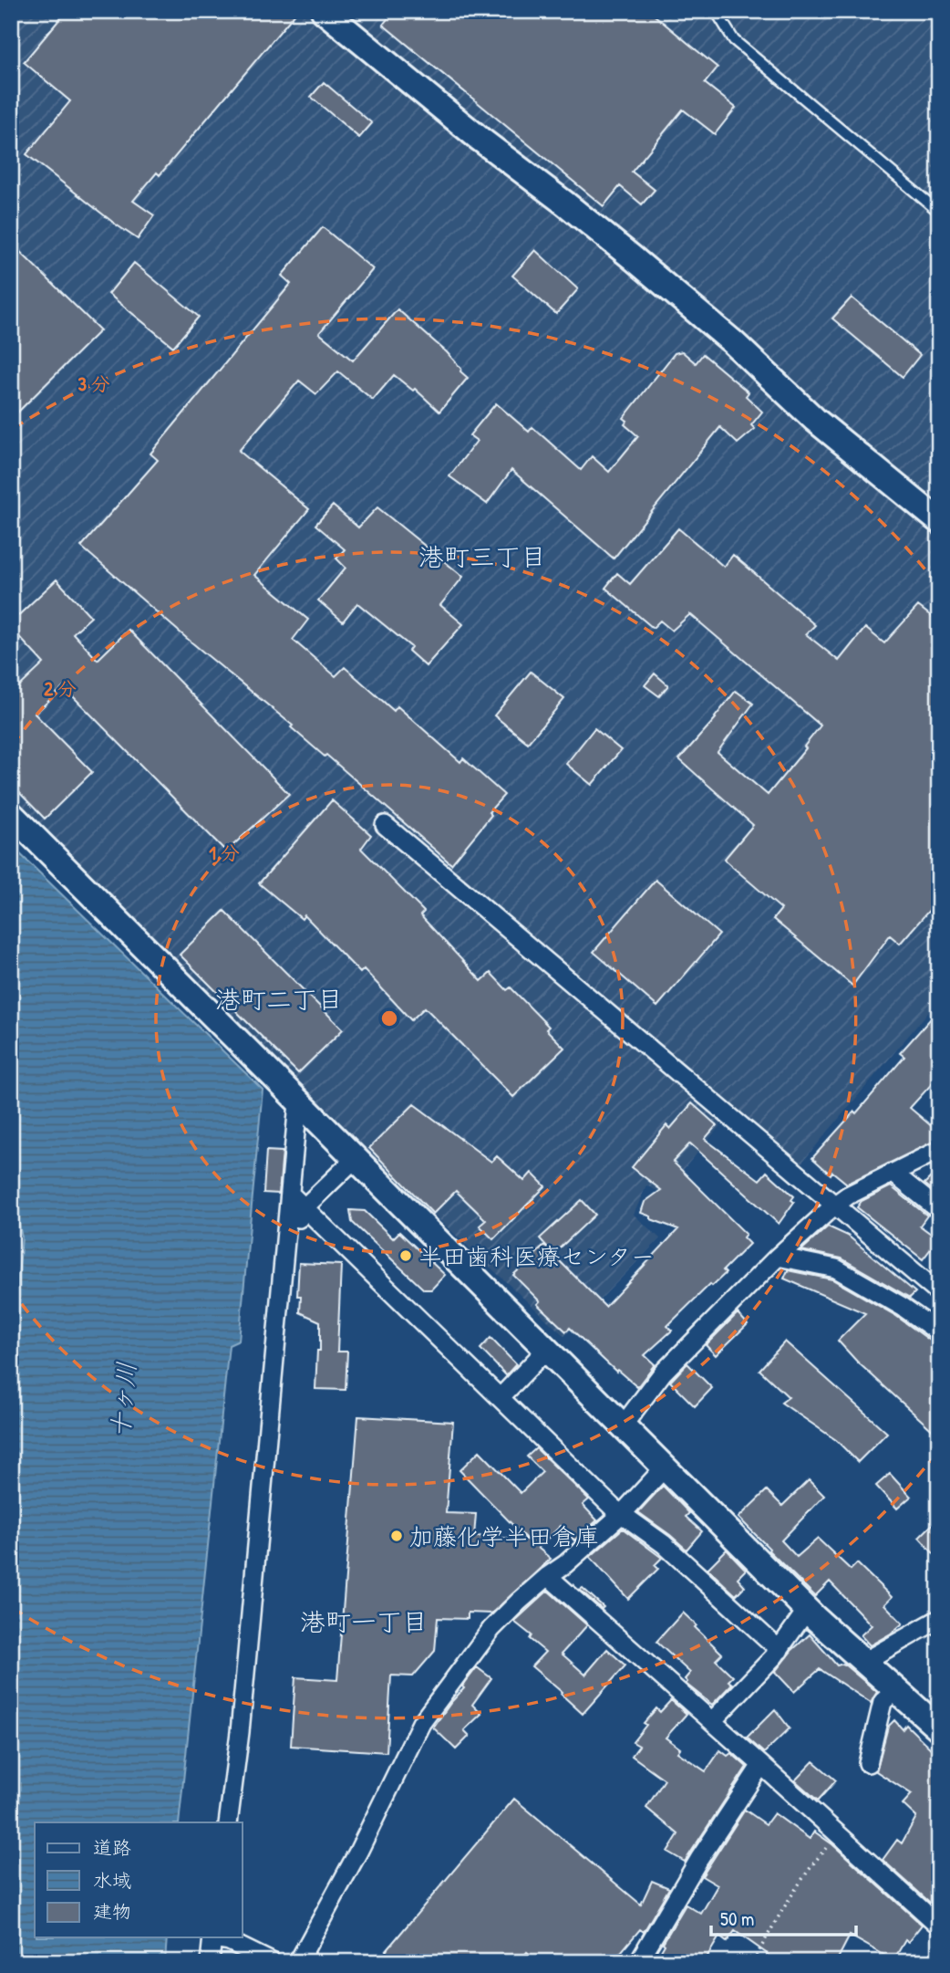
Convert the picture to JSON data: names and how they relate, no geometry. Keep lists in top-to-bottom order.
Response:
{
  "districts": ["港町三丁目", "港町二丁目", "港町一丁目"],
  "water": ["十ヶ川"],
  "places": ["半田歯科医療センター", "加藤化学半田倉庫"],
  "legend": ["道路", "水域", "建物"],
  "scale_bar": "50 m",
  "rings": ["3 分", "2 分", "1 分"]
}
